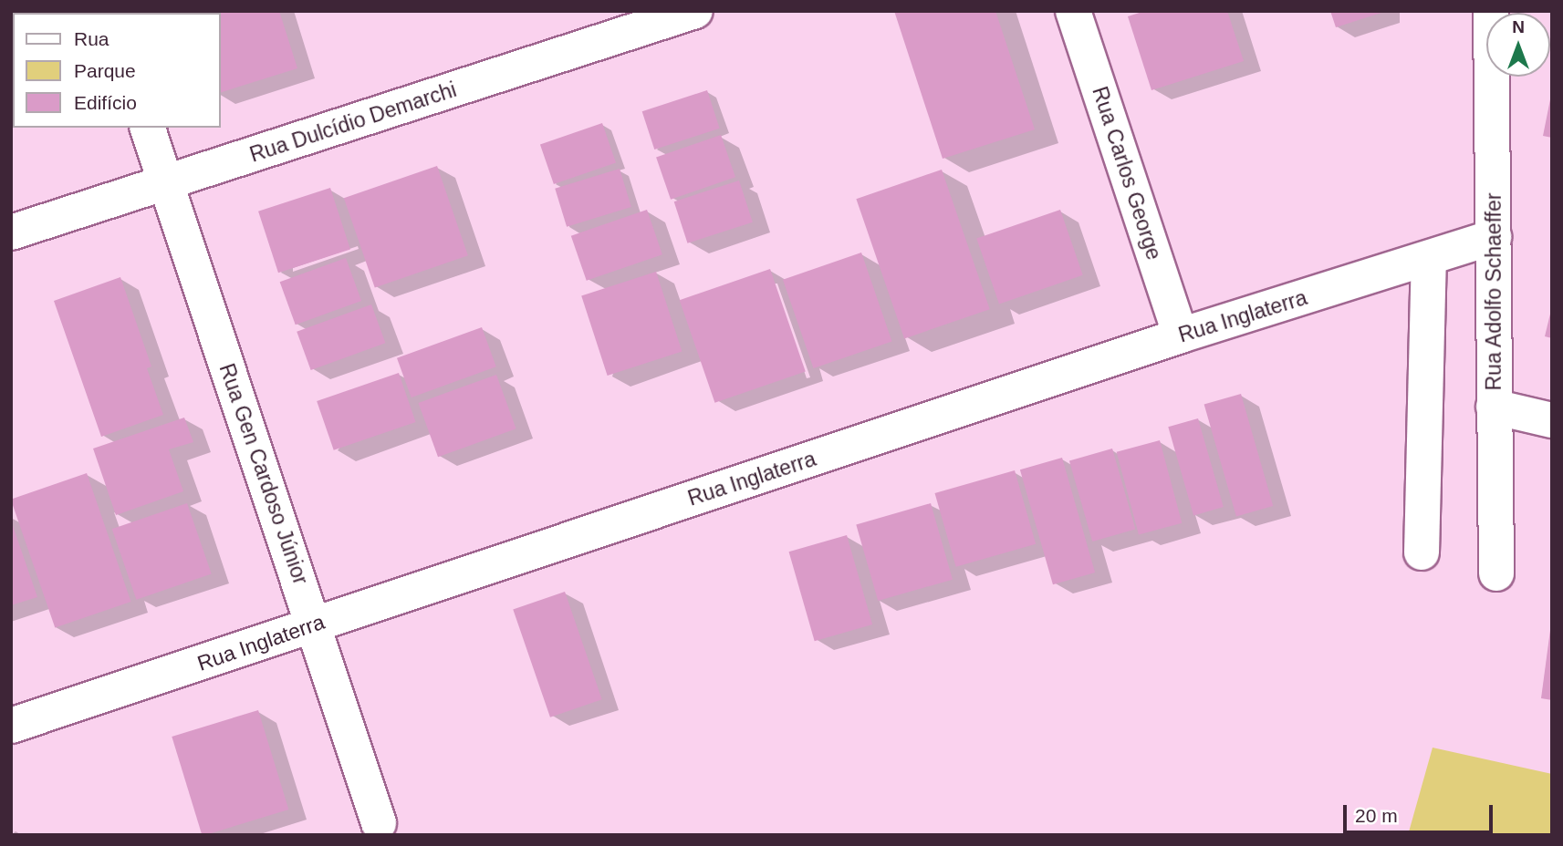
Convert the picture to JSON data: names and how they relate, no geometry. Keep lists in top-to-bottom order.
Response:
{
  "streets": {
    "street": [
      "Rua Dulcídio Demarchi",
      "Rua Carlos George",
      "Rua Adolfo Schaeffer",
      "Rua Inglaterra",
      "Rua Gen Cardoso Júnior"
    ]
  },
  "crossings": [
    ["Rua Dulcídio Demarchi", "Rua Gen Cardoso Júnior"],
    ["Rua Carlos George", "Rua Inglaterra"],
    ["Rua Adolfo Schaeffer", "Rua Inglaterra"],
    ["Rua Inglaterra", "Rua Gen Cardoso Júnior"]
  ],
  "legend": ["Rua", "Parque", "Edifício"],
  "scale_bar": "20 m",
  "north": "top"
}
